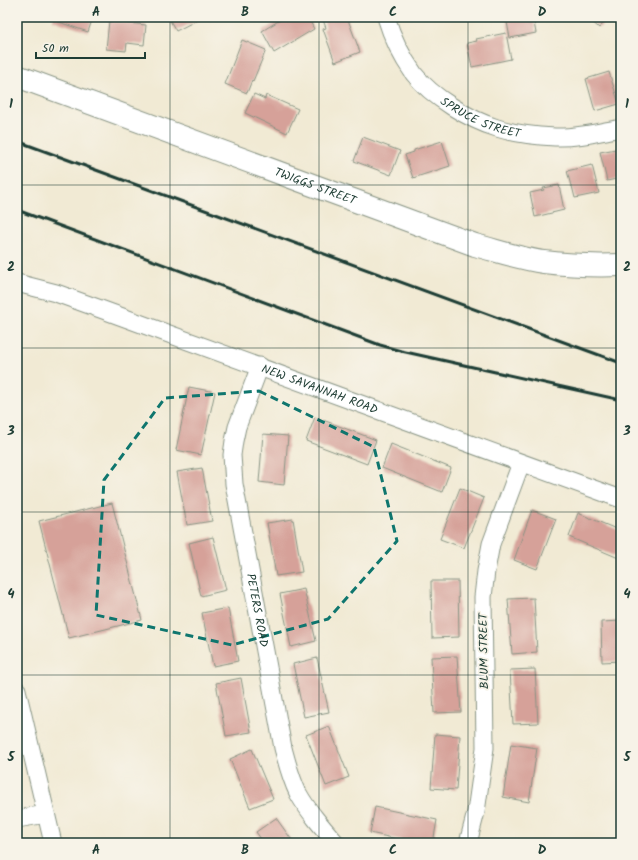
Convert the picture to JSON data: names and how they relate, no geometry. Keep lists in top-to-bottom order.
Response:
{
  "streets": {
    "main road": ["TWIGGS STREET"],
    "street": [
      "SPRUCE STREET",
      "NEW SAVANNAH ROAD",
      "PETERS ROAD",
      "BLUM STREET"
    ]
  },
  "crossings": [
    ["NEW SAVANNAH ROAD", "PETERS ROAD"],
    ["NEW SAVANNAH ROAD", "BLUM STREET"]
  ],
  "scale_bar": "50 m",
  "grid": {
    "columns": [
      "A",
      "B",
      "C",
      "D"
    ],
    "rows": [
      "1",
      "2",
      "3",
      "4",
      "5"
    ]
  }
}
